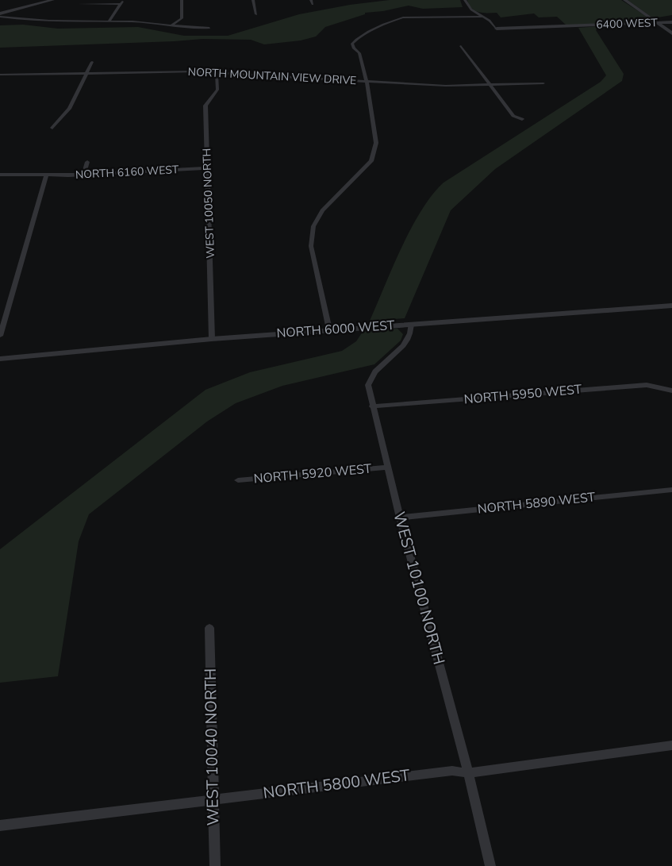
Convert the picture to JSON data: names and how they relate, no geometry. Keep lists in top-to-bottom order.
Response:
{
  "streets": {
    "street": [
      "6400 WEST",
      "NORTH MOUNTAIN VIEW DRIVE",
      "NORTH 6160 WEST",
      "WEST 10050 NORTH",
      "NORTH 6000 WEST",
      "NORTH 5950 WEST",
      "NORTH 5920 WEST",
      "NORTH 5890 WEST",
      "WEST 10100 NORTH",
      "WEST 10040 NORTH",
      "NORTH 5800 WEST"
    ]
  },
  "crossings": [
    ["NORTH MOUNTAIN VIEW DRIVE", "WEST 10050 NORTH"],
    ["NORTH 6160 WEST", "WEST 10050 NORTH"],
    ["WEST 10050 NORTH", "NORTH 6000 WEST"],
    ["NORTH 6000 WEST", "WEST 10100 NORTH"],
    ["NORTH 5950 WEST", "WEST 10100 NORTH"],
    ["NORTH 5920 WEST", "WEST 10100 NORTH"],
    ["NORTH 5890 WEST", "WEST 10100 NORTH"],
    ["WEST 10100 NORTH", "NORTH 5800 WEST"],
    ["WEST 10040 NORTH", "NORTH 5800 WEST"]
  ]
}
